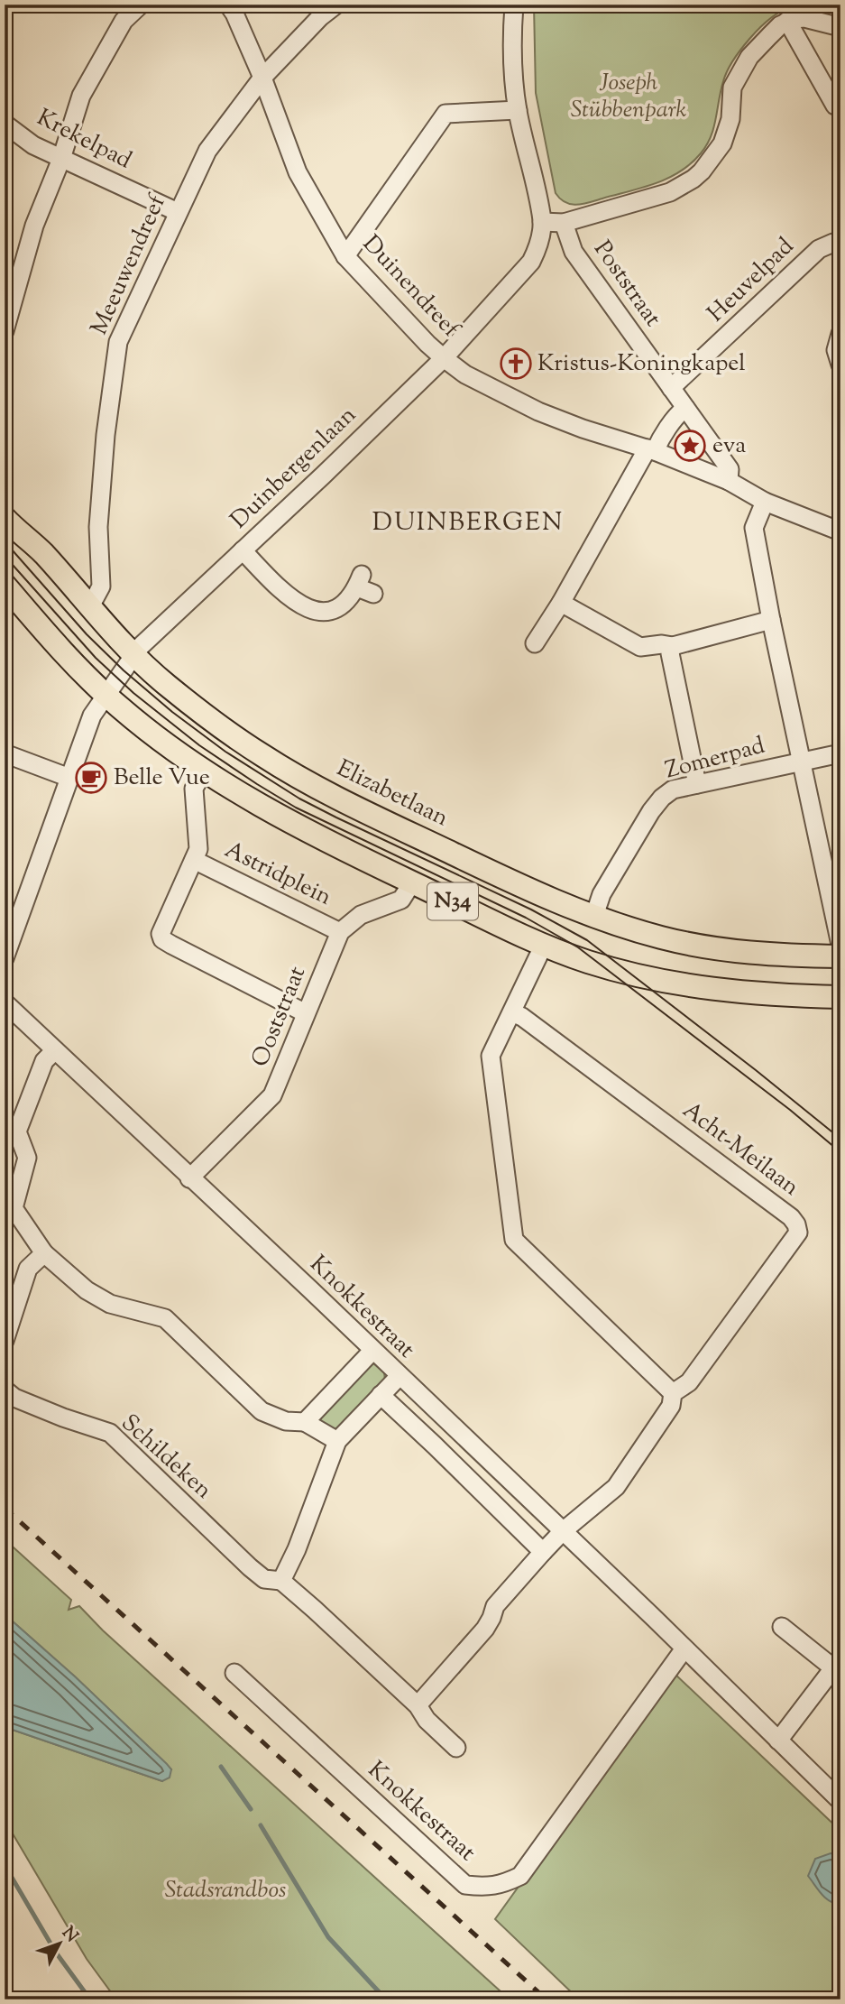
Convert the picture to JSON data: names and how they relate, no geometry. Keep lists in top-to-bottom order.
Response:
{
  "streets": {
    "main road": ["Elizabetlaan", "N34"],
    "street": [
      "Krekelpad",
      "Meeuwendreef",
      "Heuvelpad",
      "Poststraat",
      "Duinendreef",
      "Duinbergenlaan",
      "Zomerpad",
      "Astridplein",
      "Ooststraat",
      "Acht-Meilaan",
      "Knokkestraat",
      "Schildeken"
    ]
  },
  "crossings": [
    ["Krekelpad", "Meeuwendreef"],
    ["Meeuwendreef", "Duinendreef"],
    ["Meeuwendreef", "Elizabetlaan"],
    ["Heuvelpad", "Poststraat"],
    ["Poststraat", "Duinendreef"],
    ["Duinendreef", "Duinbergenlaan"],
    ["Duinbergenlaan", "Elizabetlaan"],
    ["Duinbergenlaan", "N34"],
    ["Zomerpad", "Elizabetlaan"],
    ["Astridplein", "N34"],
    ["Astridplein", "Ooststraat"],
    ["Ooststraat", "Knokkestraat"],
    ["Acht-Meilaan", "Knokkestraat"]
  ],
  "districts": ["DUINBERGEN"],
  "parks": ["Joseph Stübbenpark", "Stadsrandbos"],
  "places": {
    "church": ["Kristus-Koningkapel"],
    "place": ["eva"],
    "cafe": ["Belle Vue"]
  },
  "north": "top right"
}
